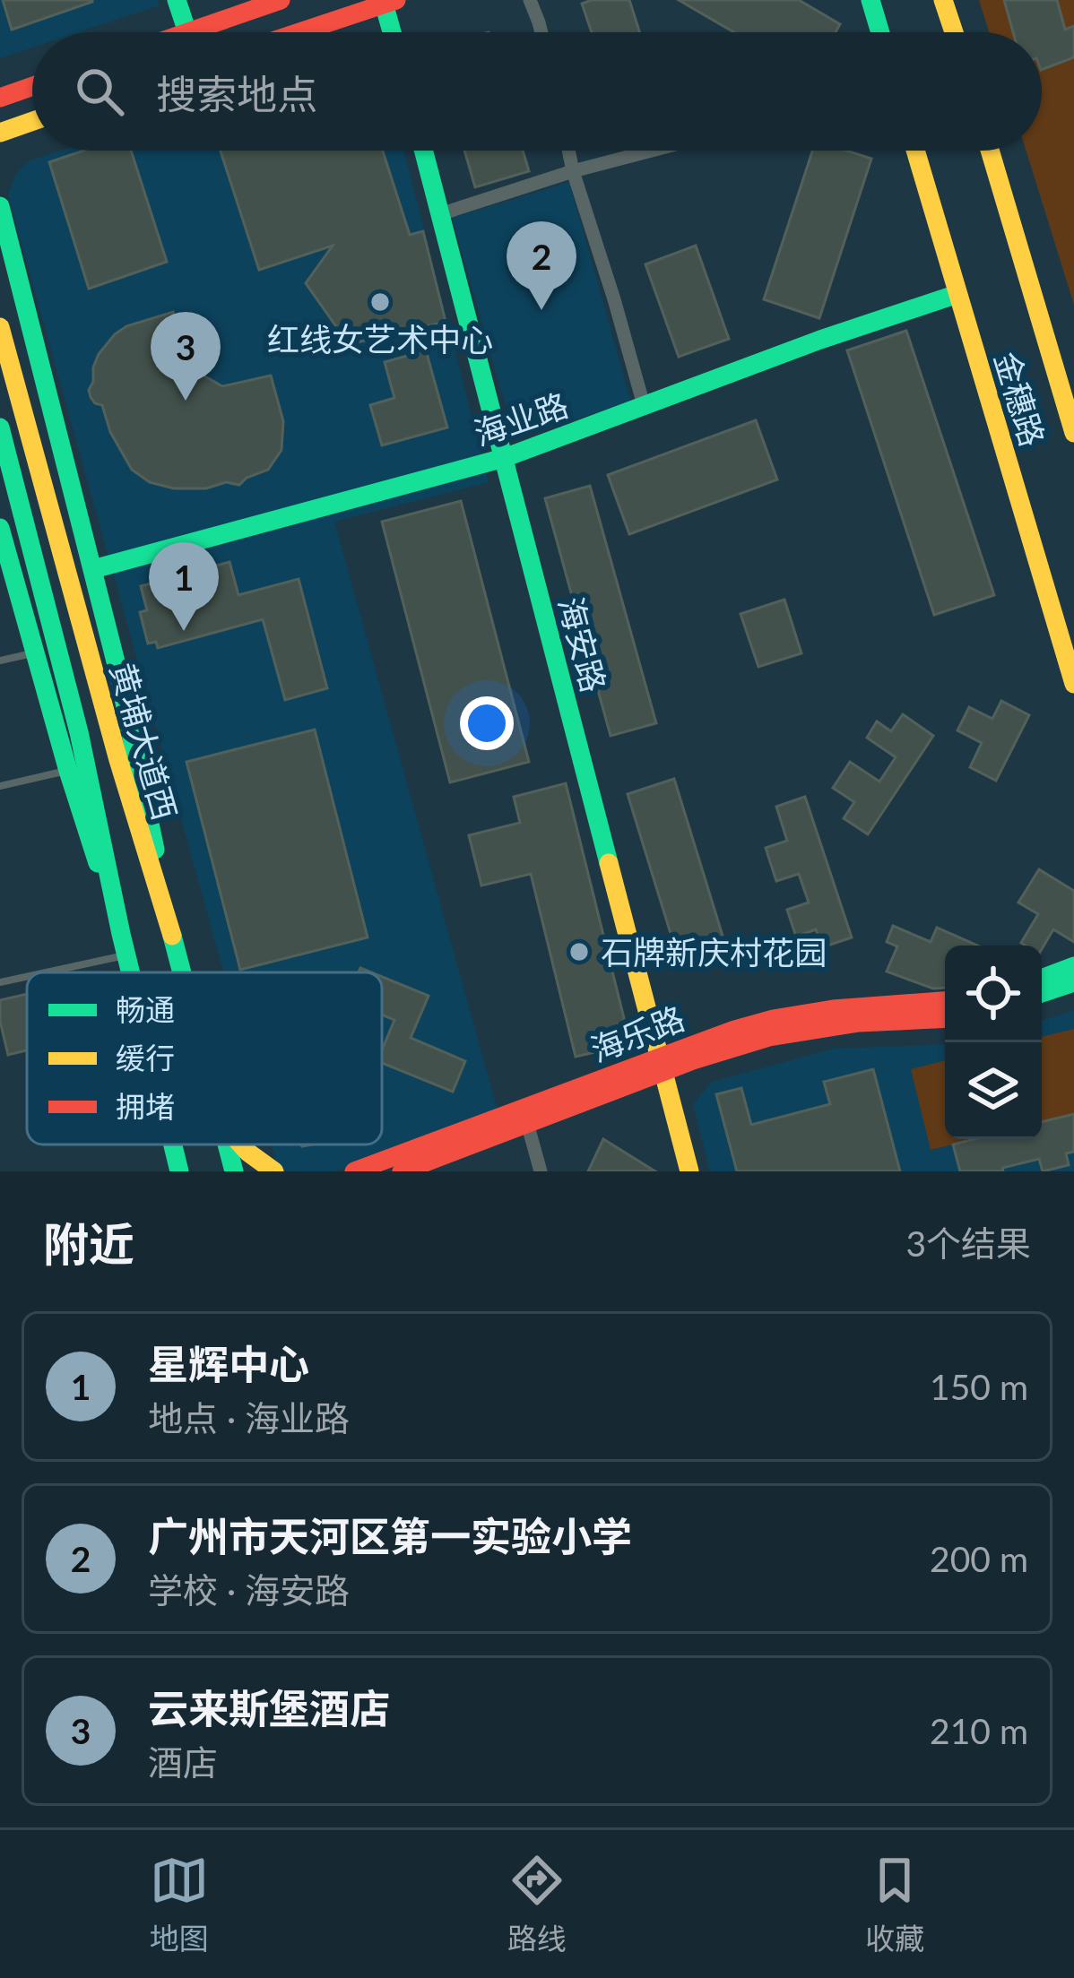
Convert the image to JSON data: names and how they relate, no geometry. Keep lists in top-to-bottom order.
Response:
{
  "streets": {
    "main road": [
      "金穗路",
      "海业路",
      "海安路",
      "黄埔大道西",
      "海乐路"
    ]
  },
  "crossings": [
    ["金穗路", "海业路"],
    ["海业路", "海安路"],
    ["海安路", "海乐路"]
  ],
  "places": ["红线女艺术中心", "石牌新庆村花园"],
  "legend": ["畅通", "缓行", "拥堵"],
  "page": {
    "search": "搜索地点",
    "pins": ["2", "3", "1"],
    "heading": ["附近", "3个结果"],
    "list": [
      {
        "mark": "1",
        "name": "星辉中心",
        "note": "地点 · 海业路",
        "value": "150 m"
      },
      {
        "mark": "2",
        "name": "广州市天河区第一实验小学",
        "note": "学校 · 海安路",
        "value": "200 m"
      },
      {
        "mark": "3",
        "name": "云来斯堡酒店",
        "note": "酒店",
        "value": "210 m"
      }
    ],
    "nav": ["地图", "路线", "收藏"]
  }
}
